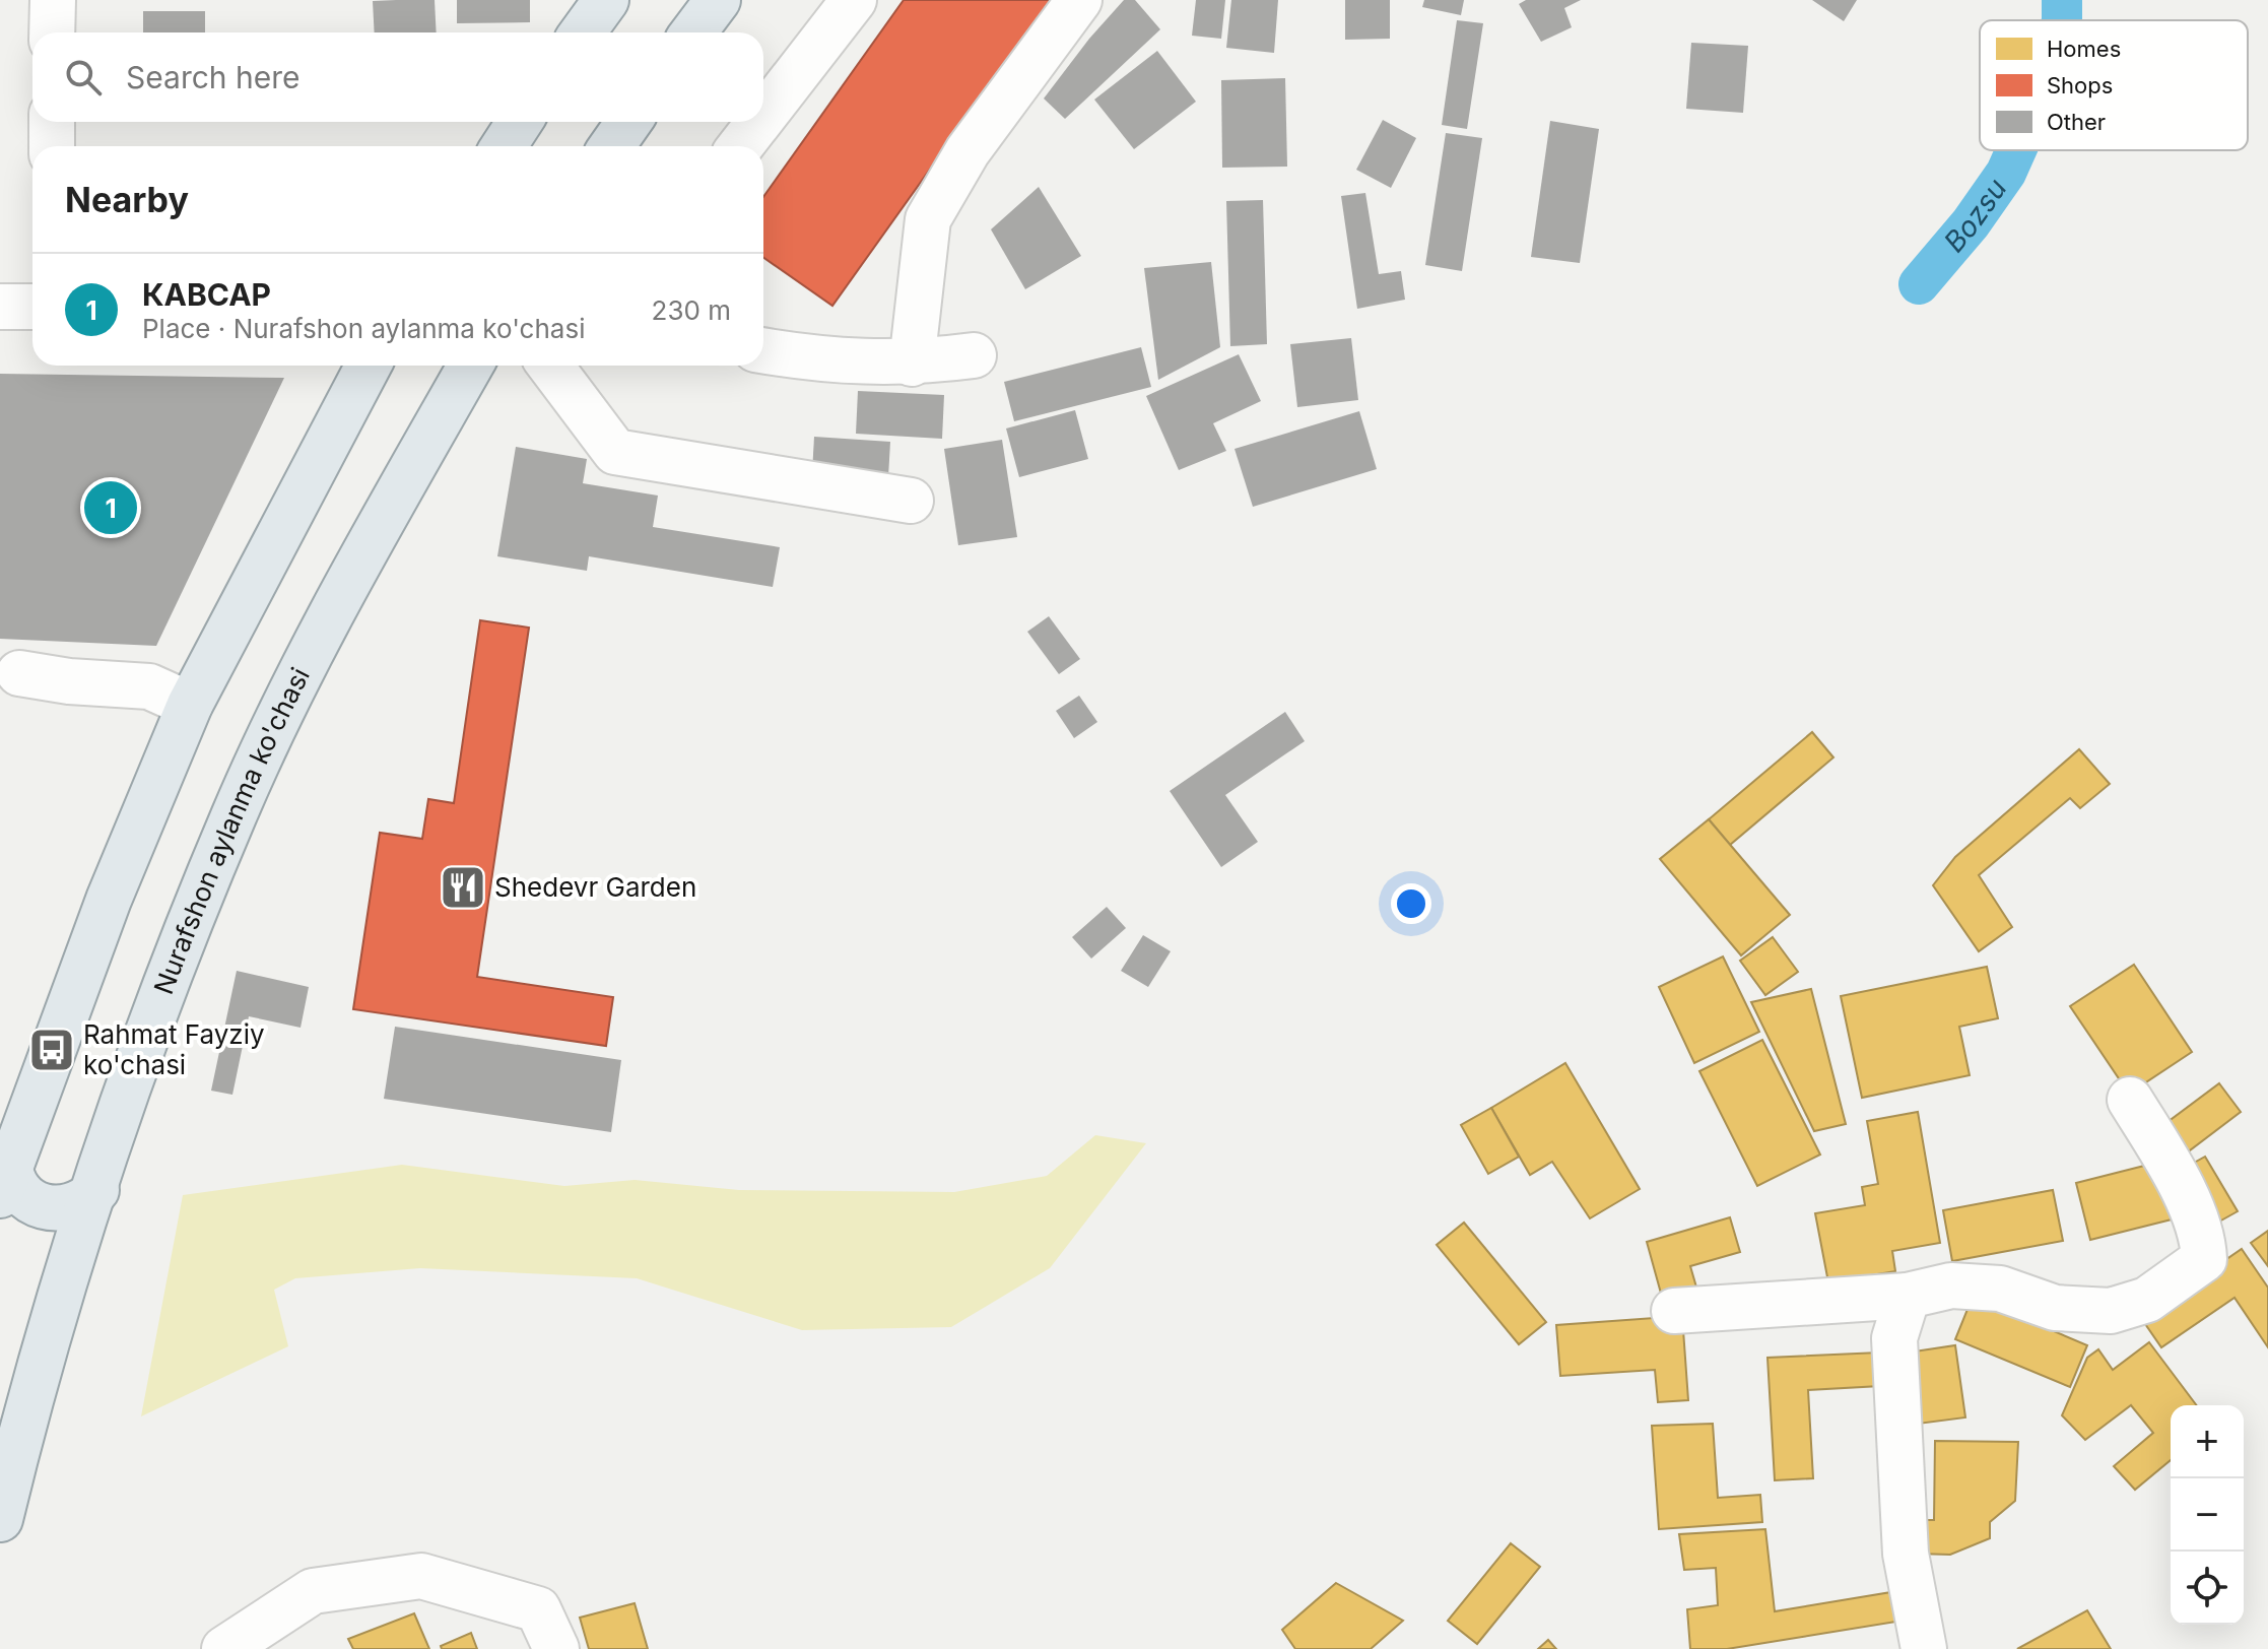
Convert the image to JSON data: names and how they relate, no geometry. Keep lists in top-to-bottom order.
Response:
{
  "streets": {
    "main road": ["Nurafshon aylanma ko'chasi"]
  },
  "water": ["Bozsu"],
  "places": {
    "restaurant": ["Shedevr Garden"],
    "bus stop": ["Rahmat Fayziy ko'chasi"]
  },
  "legend": ["Homes", "Shops", "Other"],
  "page": {
    "search": "Search here",
    "heading": "Nearby",
    "list": [
      {
        "mark": "1",
        "name": "КАВСАР",
        "note": "Place · Nurafshon aylanma ko'chasi",
        "value": "230 m"
      }
    ],
    "pins": "1",
    "map_buttons": ["+", "−"]
  }
}
